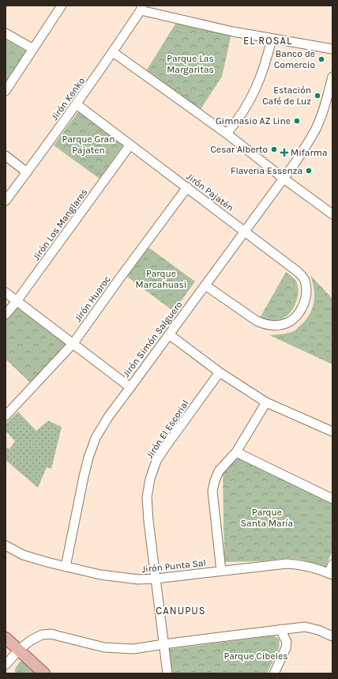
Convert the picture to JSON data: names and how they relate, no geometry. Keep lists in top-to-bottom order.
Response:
{
  "streets": {
    "street": [
      "Jirón Kenko",
      "Jirón Pajatén",
      "Jirón Los Manglares",
      "Jirón Huaroc",
      "Jirón Simón Salguero",
      "Jirón El Escorial",
      "Jirón Punta Sal"
    ]
  },
  "crossings": [
    ["Jirón Kenko", "Jirón Pajatén"],
    ["Jirón Pajatén", "Jirón Los Manglares"],
    ["Jirón Pajatén", "Jirón Huaroc"],
    ["Jirón Pajatén", "Jirón Simón Salguero"],
    ["Jirón Simón Salguero", "Jirón Punta Sal"],
    ["Jirón El Escorial", "Jirón Punta Sal"]
  ],
  "districts": ["EL ROSAL", "CANUPUS"],
  "parks": [
    "Parque Las Margaritas",
    "Parque Gran Pajaten",
    "Parque Marcahuasi",
    "Parque Santa María",
    "Parque Cibeles"
  ],
  "places": {
    "other": [
      "Banco de Comercio",
      "Estación Café de Luz",
      "Gimnasio AZ Line",
      "Cesar Alberto",
      "Flaveria Essenza"
    ],
    "health": ["Mifarma"]
  }
}
